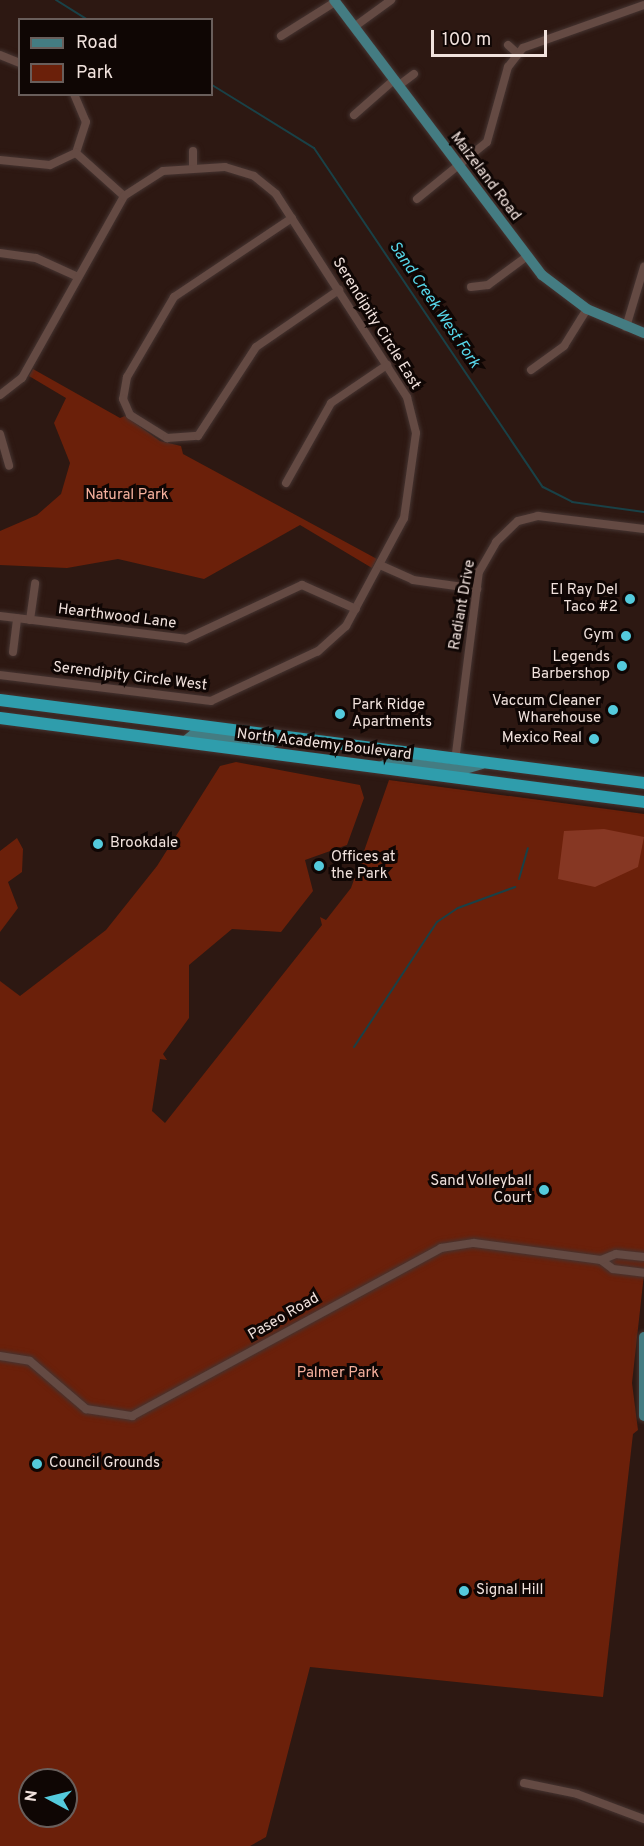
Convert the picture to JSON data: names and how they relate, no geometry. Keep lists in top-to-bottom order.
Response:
{
  "streets": {
    "highway": ["North Academy Boulevard"],
    "main road": ["Maizeland Road"],
    "street": [
      "Serendipity Circle East",
      "Radiant Drive",
      "Hearthwood Lane",
      "Serendipity Circle West",
      "Paseo Road"
    ]
  },
  "crossings": [
    ["Serendipity Circle East", "Serendipity Circle West"],
    ["Radiant Drive", "North Academy Boulevard"],
    ["Hearthwood Lane", "Serendipity Circle West"]
  ],
  "water": ["Sand Creek West Fork"],
  "parks": ["Natural Park", "Palmer Park"],
  "places": [
    "El Ray Del Taco #2",
    "Gym",
    "Legends Barbershop",
    "Vaccum Cleaner Wharehouse",
    "Park Ridge Apartments",
    "Mexico Real",
    "Brookdale",
    "Offices at the Park",
    "Sand Volleyball Court",
    "Council Grounds",
    "Signal Hill"
  ],
  "legend": ["Road", "Park"],
  "scale_bar": "100 m",
  "north": "left"
}
